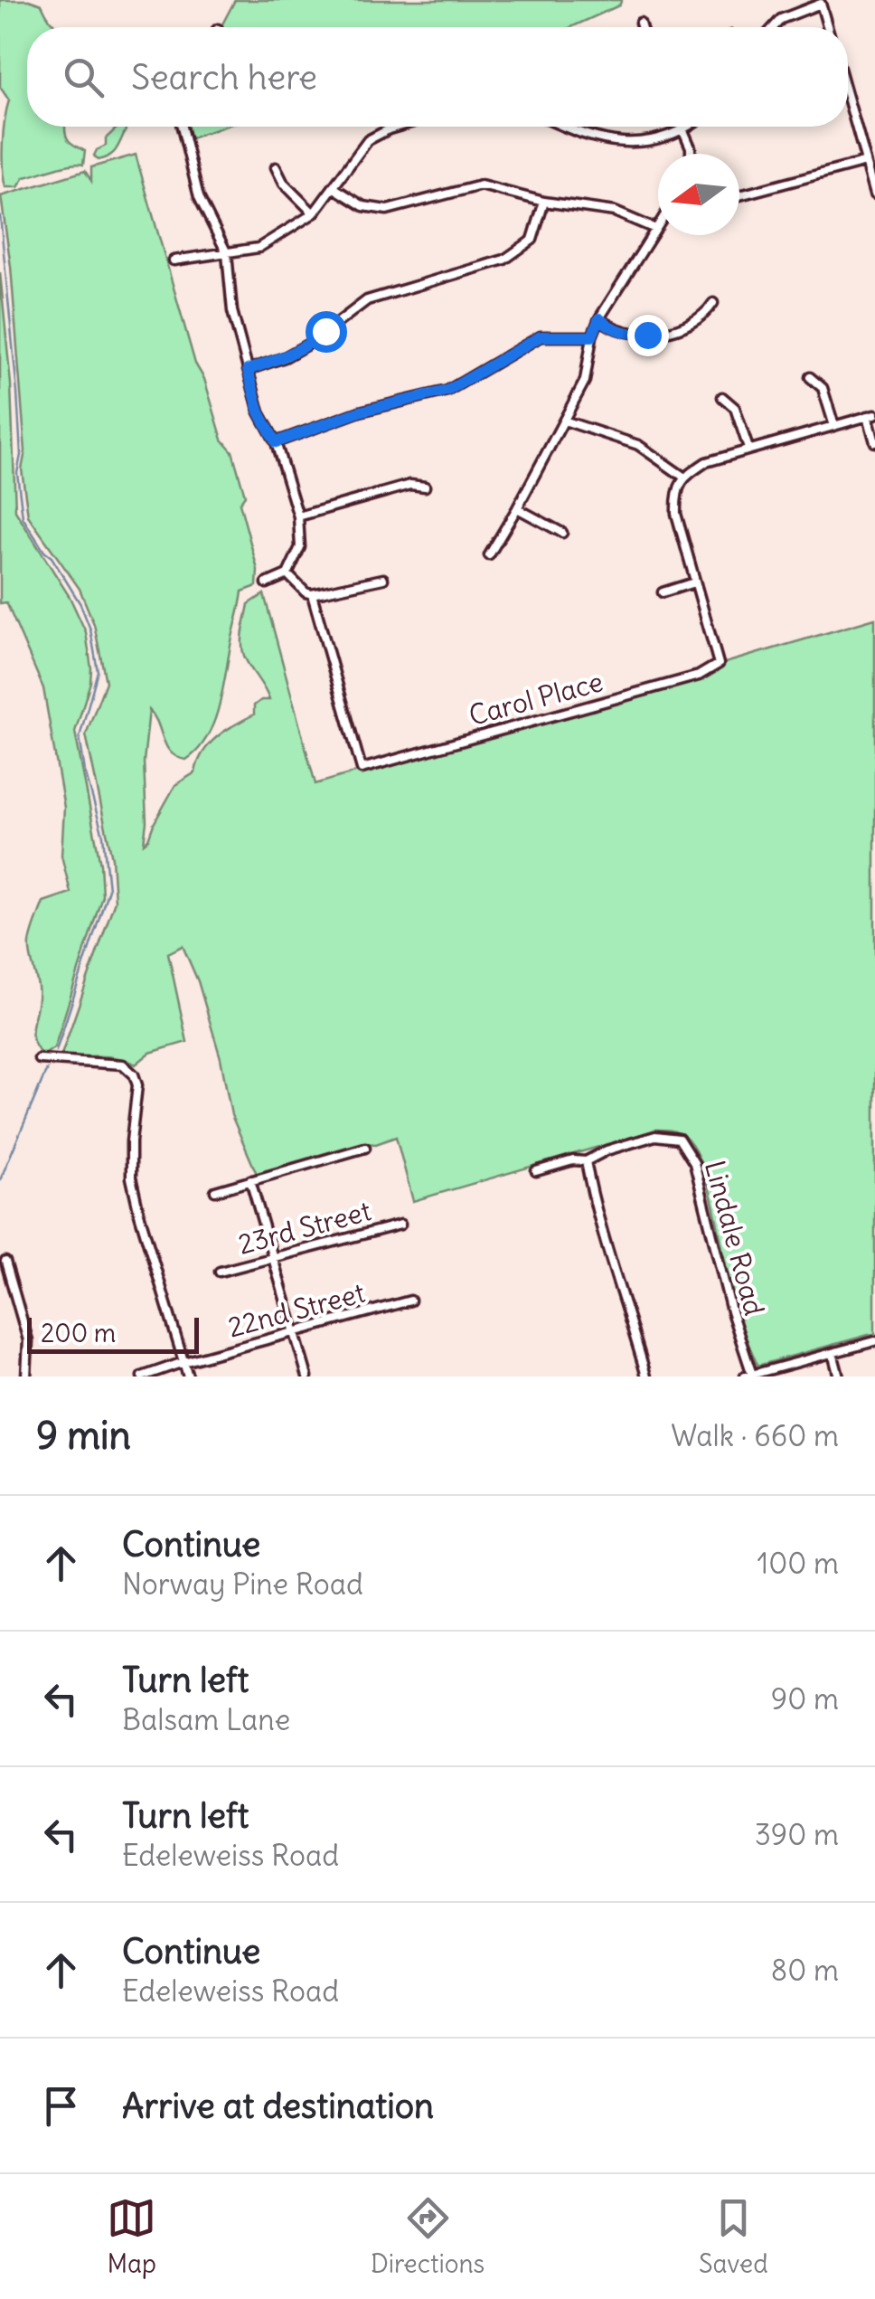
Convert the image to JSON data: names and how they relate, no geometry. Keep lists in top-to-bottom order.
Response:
{
  "streets": {
    "street": [
      "Carol Place",
      "23rd Street",
      "Lindale Road",
      "22nd Street"
    ]
  },
  "scale_bar": "200 m",
  "north": "left",
  "page": {
    "search": "Search here",
    "scale": "200 m",
    "heading": ["9 min", "Walk · 660 m"],
    "list": [
      ["Continue", "Norway Pine Road", "100 m"],
      ["Turn left", "Balsam Lane", "90 m"],
      ["Turn left", "Edeleweiss Road", "390 m"],
      ["Continue", "Edeleweiss Road", "80 m"],
      "Arrive at destination"
    ],
    "nav": ["Map", "Directions", "Saved"]
  }
}
